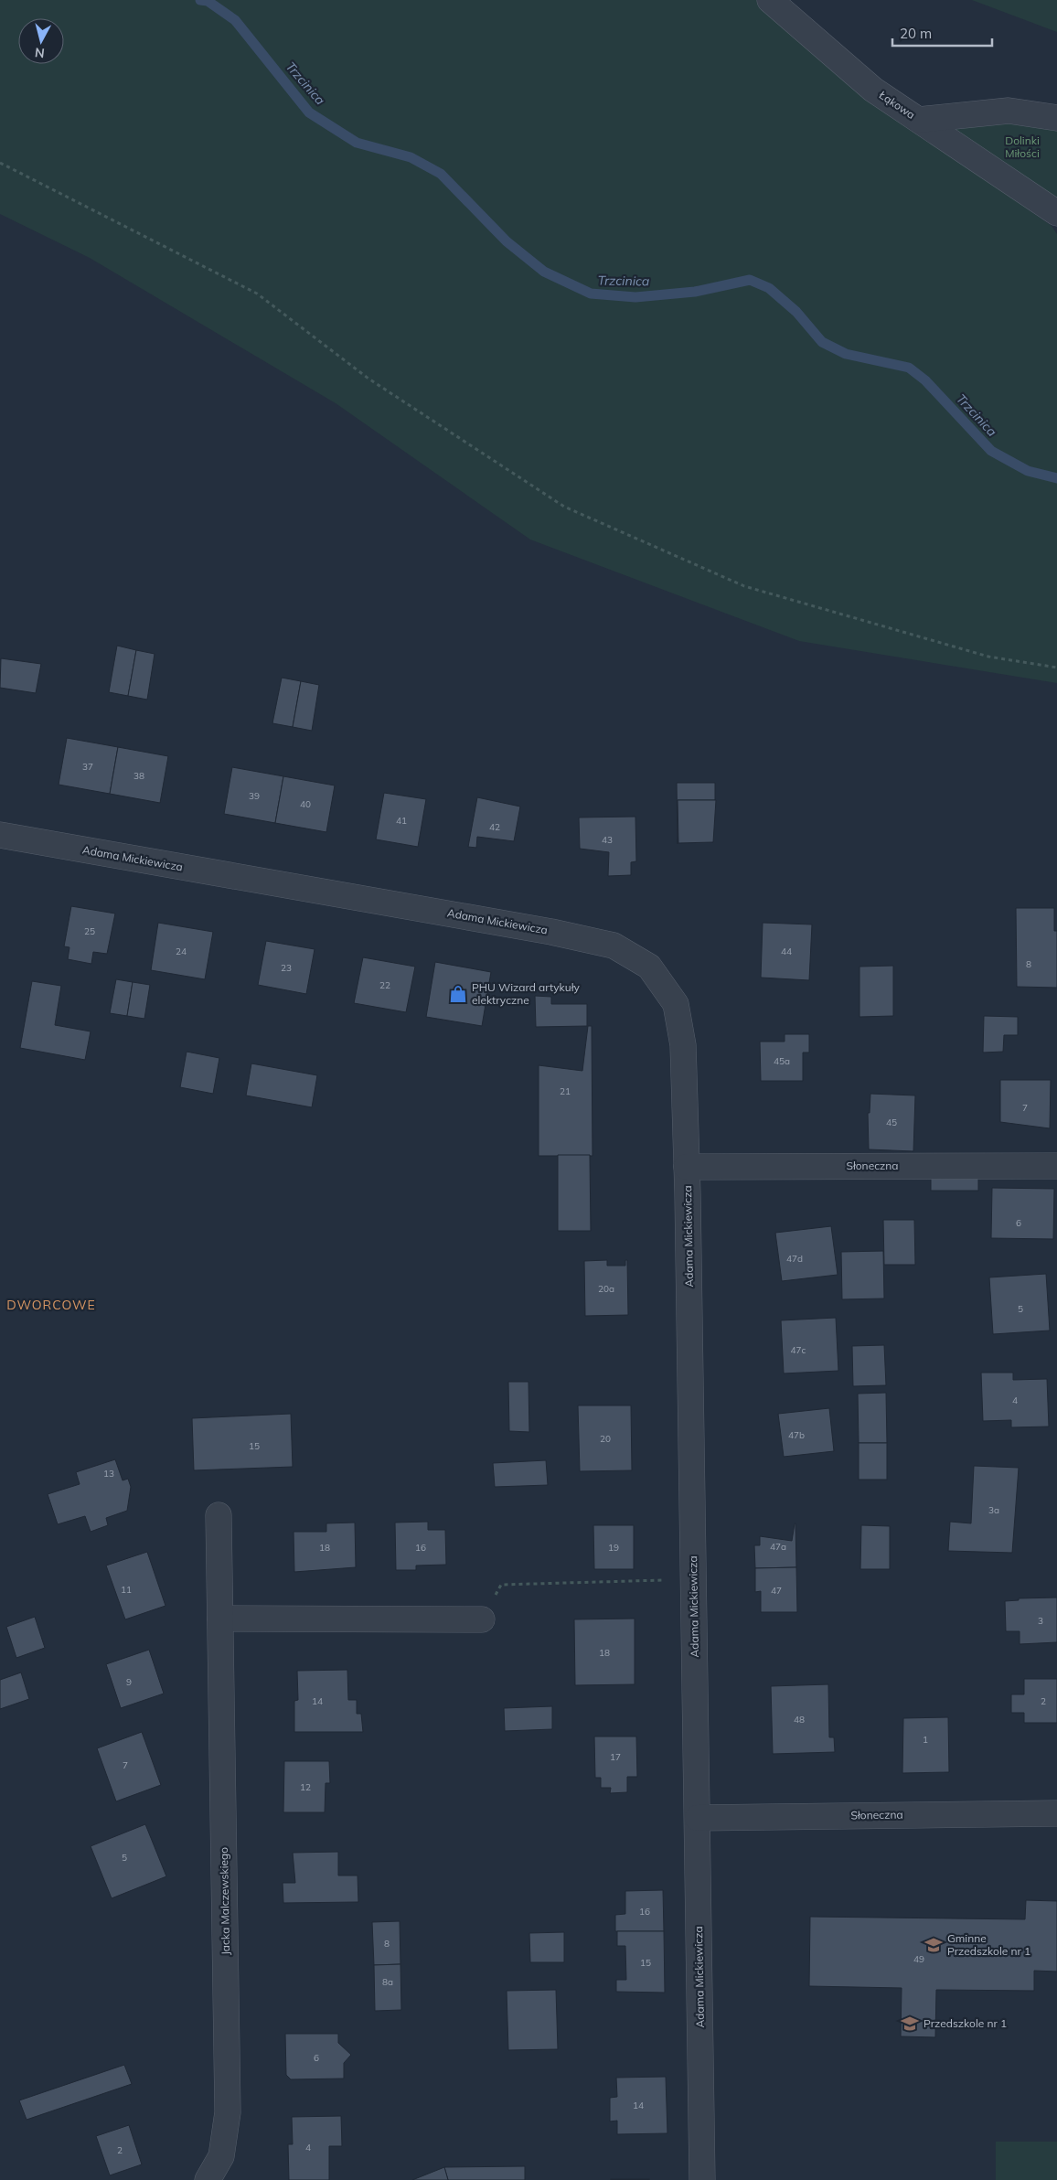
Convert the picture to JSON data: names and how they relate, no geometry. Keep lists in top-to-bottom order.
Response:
{
  "streets": {
    "street": [
      "Łąkowa",
      "Adama Mickiewicza",
      "Słoneczna",
      "Jacka Malczewskiego"
    ]
  },
  "crossings": [
    ["Adama Mickiewicza", "Słoneczna"]
  ],
  "districts": ["DWORCOWE"],
  "water": ["Trzcinica"],
  "parks": ["Dolinki Miłości"],
  "places": {
    "shop": ["PHU Wizard artykuły elektryczne"],
    "school or university": ["Gminne Przedszkole nr 1", "Przedszkole nr 1"]
  },
  "house_numbers": [
    "37",
    "38",
    "39",
    "40",
    "41",
    "42",
    "43",
    "25",
    "24",
    "44",
    "8",
    "23",
    "22",
    "45a",
    "21",
    "7",
    "45",
    "6",
    "47d",
    "20a",
    "5",
    "47c",
    "4",
    "47b",
    "20",
    "15",
    "13",
    "3a",
    "47a",
    "18",
    "16",
    "19",
    "11",
    "47",
    "3",
    "18",
    "9",
    "14",
    "2",
    "48",
    "1",
    "17",
    "7",
    "12",
    "5",
    "16",
    "8",
    "49",
    "15",
    "8a",
    "6",
    "14",
    "4",
    "2"
  ],
  "scale_bar": "20 m",
  "north": "bottom"
}
